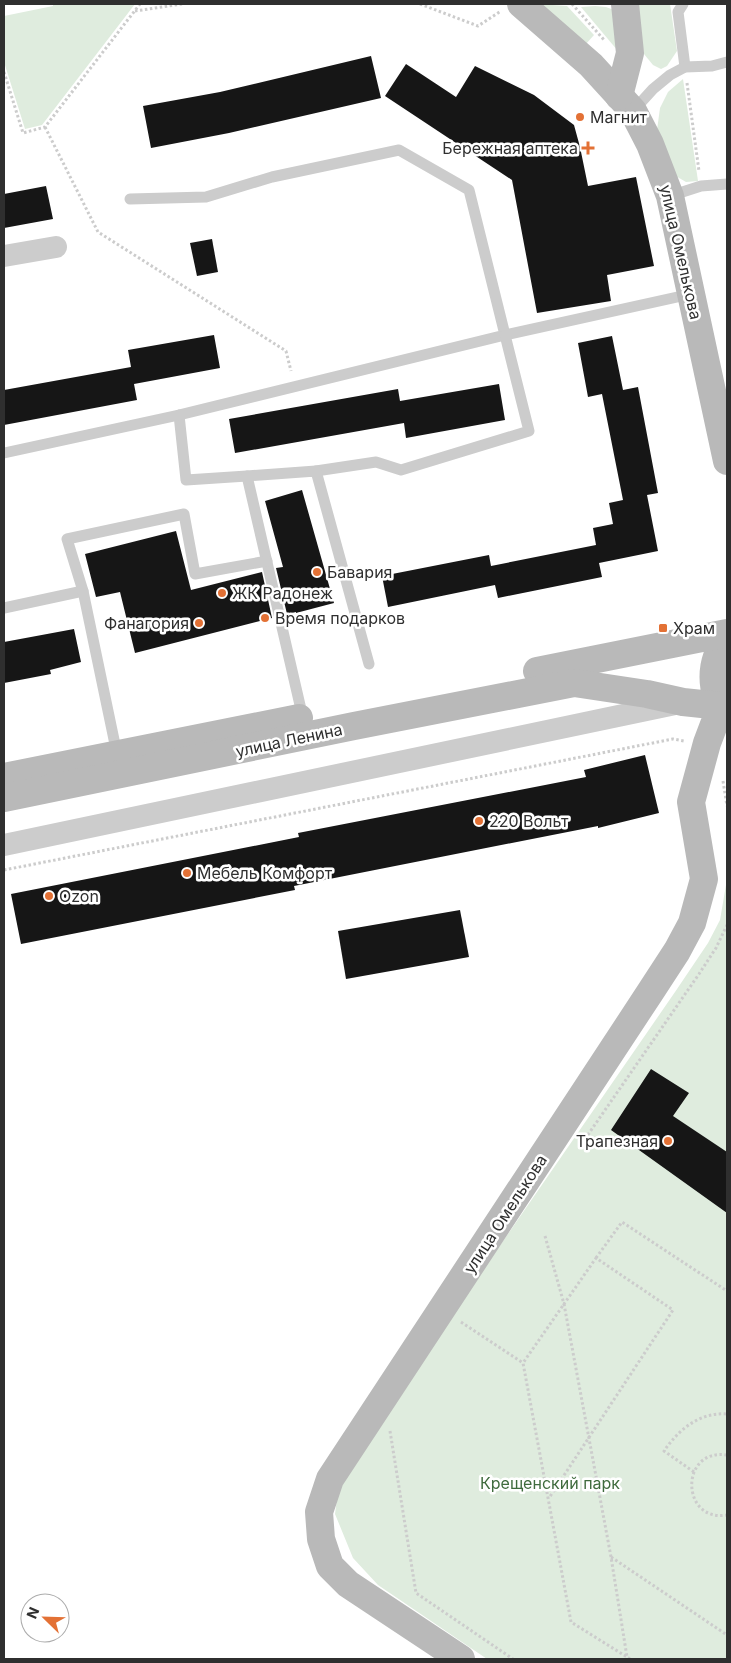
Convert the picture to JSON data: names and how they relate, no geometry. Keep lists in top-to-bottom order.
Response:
{
  "streets": {
    "street": ["улица Омелькова", "улица Ленина"]
  },
  "parks": ["Крещенский парк"],
  "places": {
    "other": [
      "Магнит",
      "Бавария",
      "ЖК Радонеж",
      "Время подарков",
      "Фанагория",
      "220 Вольт",
      "Мебель Комфорт",
      "Ozon",
      "Трапезная"
    ],
    "health": ["Бережная аптека"],
    "transit": ["Храм"]
  },
  "north": "top left"
}
